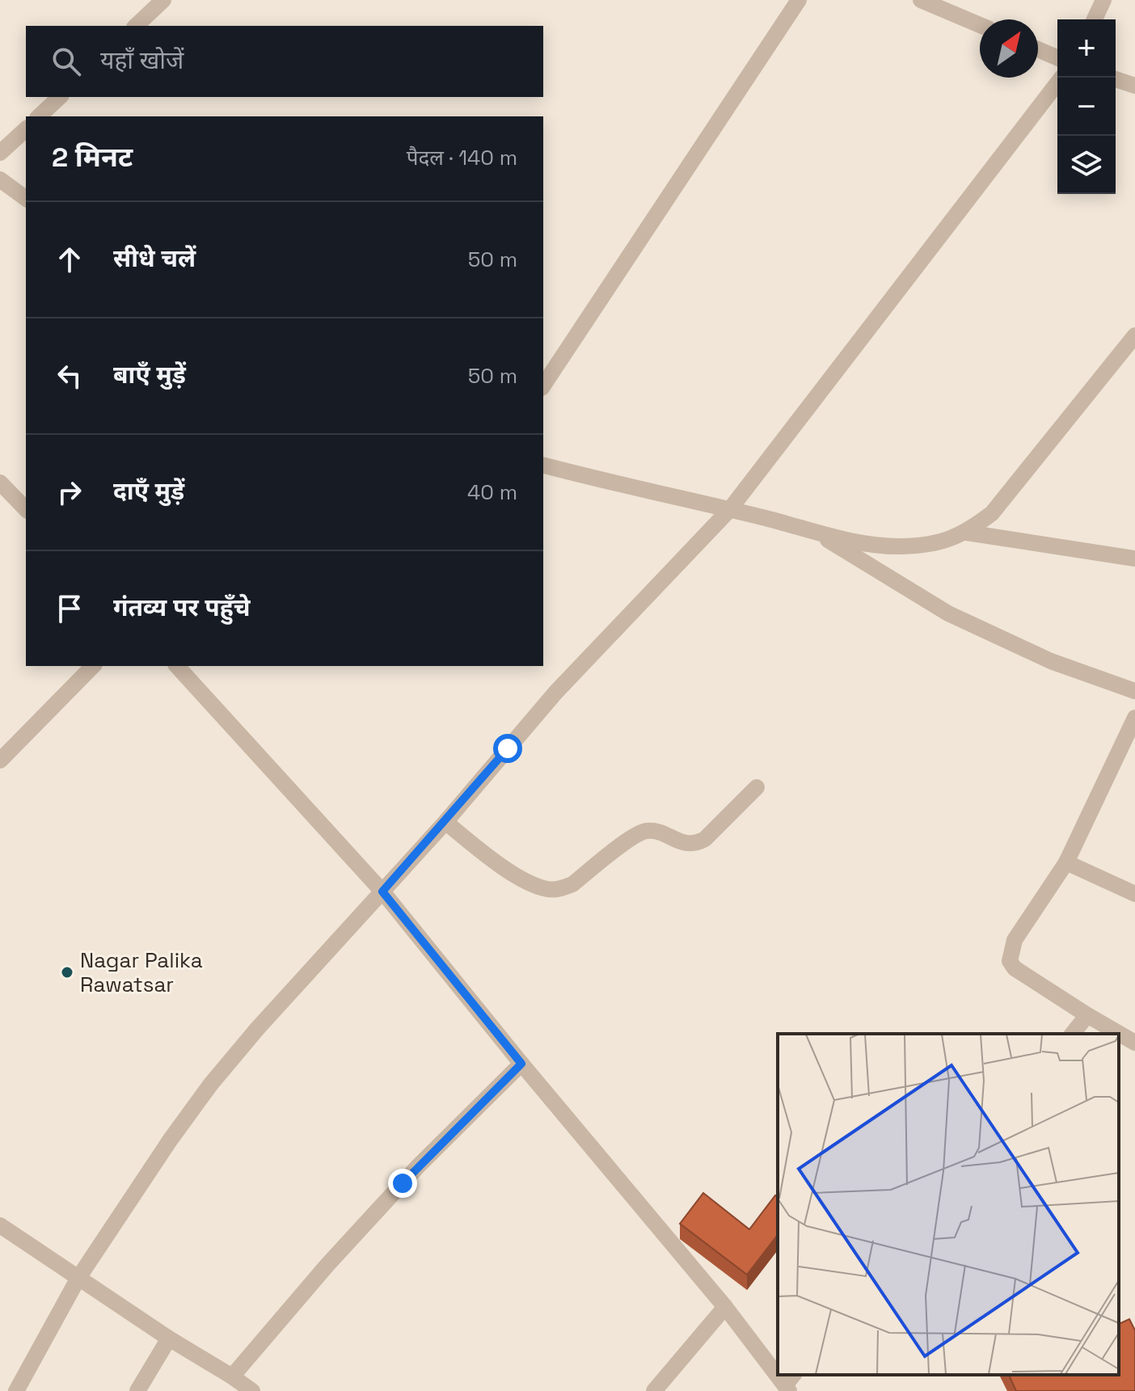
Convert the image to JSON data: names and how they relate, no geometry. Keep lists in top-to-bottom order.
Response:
{
  "places": ["Nagar Palika Rawatsar"],
  "north": "top right",
  "page": {
    "map_buttons": ["+", "−"],
    "search": "यहाँ खोजें",
    "heading": ["2 मिनट", "पैदल · 140 m"],
    "list": [
      ["सीधे चलें", "50 m"],
      ["बाएँ मुड़ें", "50 m"],
      ["दाएँ मुड़ें", "40 m"],
      "गंतव्य पर पहुँचे"
    ]
  }
}
